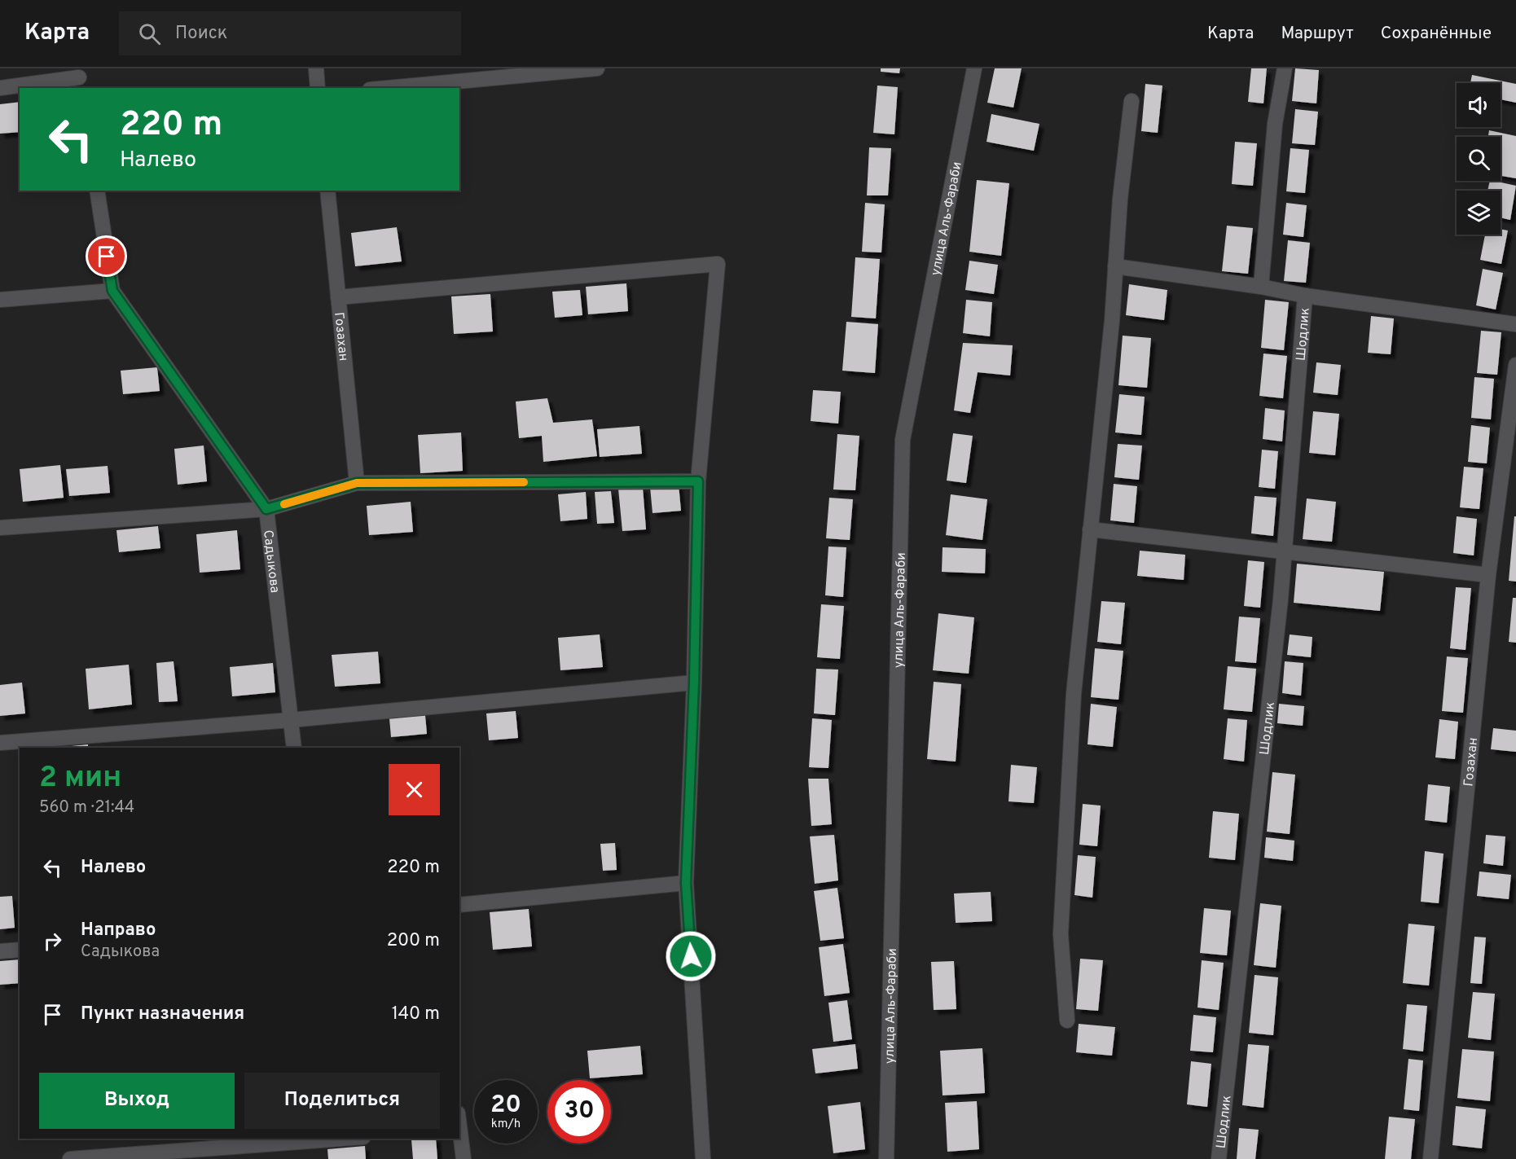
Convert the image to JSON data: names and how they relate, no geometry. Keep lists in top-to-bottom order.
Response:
{
  "streets": {
    "street": [
      "улица Аль-Фараби",
      "Шодлик",
      "Гозахан",
      "Садыкова"
    ]
  },
  "page": {
    "header": "Карта",
    "search": "Поиск",
    "nav": ["Карта", "Маршрут", "Сохранённые"],
    "turn": ["220 m", "Налево"],
    "heading": ["2 мин", "560 m · 21:44"],
    "list": [
      {
        "name": "Налево",
        "value": "220 m"
      },
      {
        "name": "Направо",
        "note": "Садыкова",
        "value": "200 m"
      },
      {
        "name": "Пункт назначения",
        "value": "140 m"
      }
    ],
    "buttons": ["Выход", "Поделиться"],
    "speed": "20 km/h",
    "limit": "30"
  }
}
